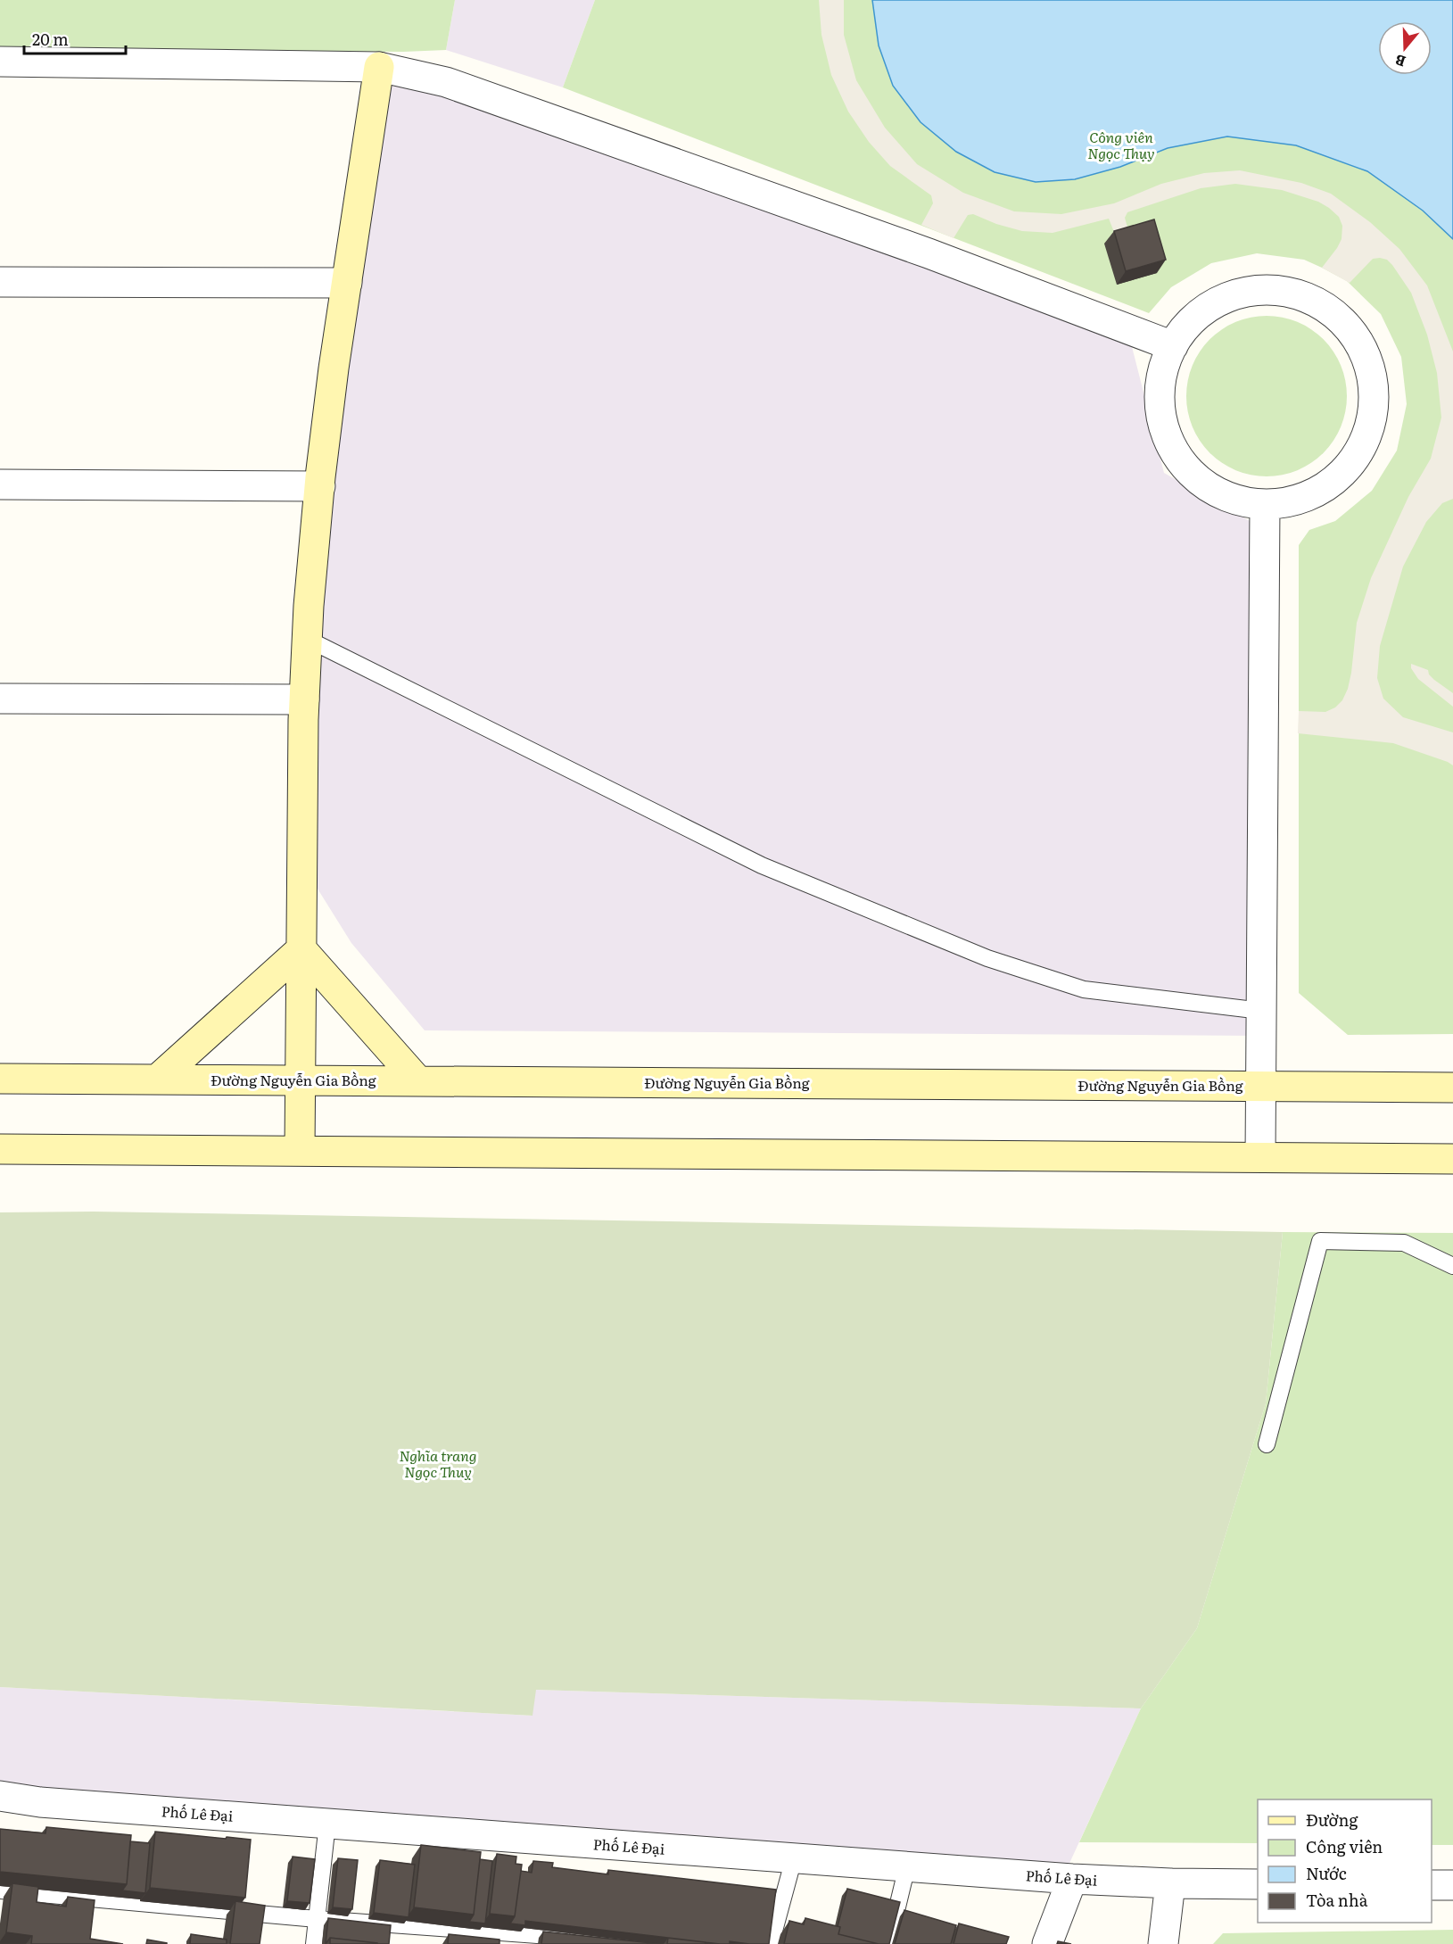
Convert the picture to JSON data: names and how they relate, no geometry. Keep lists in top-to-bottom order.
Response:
{
  "streets": {
    "main road": ["Đường Nguyễn Gia Bồng"],
    "street": ["Phố Lê Đại"]
  },
  "parks": ["Công viên Ngọc Thụy", "Nghĩa trang Ngọc Thuỵ"],
  "legend": [
    "Đường",
    "Công viên",
    "Nước",
    "Tòa nhà"
  ],
  "scale_bar": "20 m",
  "north": "bottom"
}
